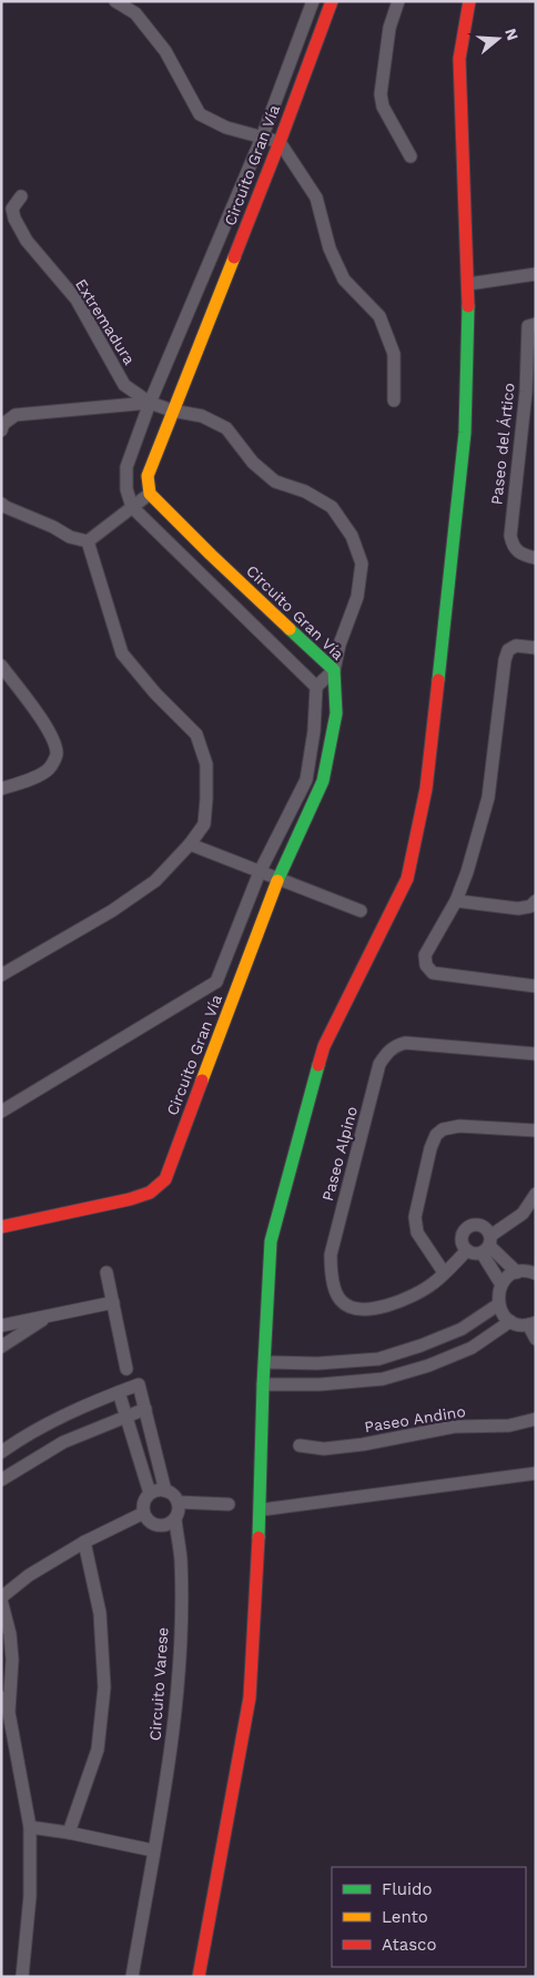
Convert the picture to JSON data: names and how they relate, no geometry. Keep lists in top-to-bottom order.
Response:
{
  "streets": {
    "street": [
      "Circuito Gran Vía",
      "Extremadura",
      "Paseo del Ártico",
      "Paseo Alpino",
      "Paseo Andino",
      "Circuito Varese"
    ]
  },
  "crossings": [
    ["Circuito Gran Vía", "Extremadura"]
  ],
  "legend": ["Fluido", "Lento", "Atasco"],
  "north": "right"
}
